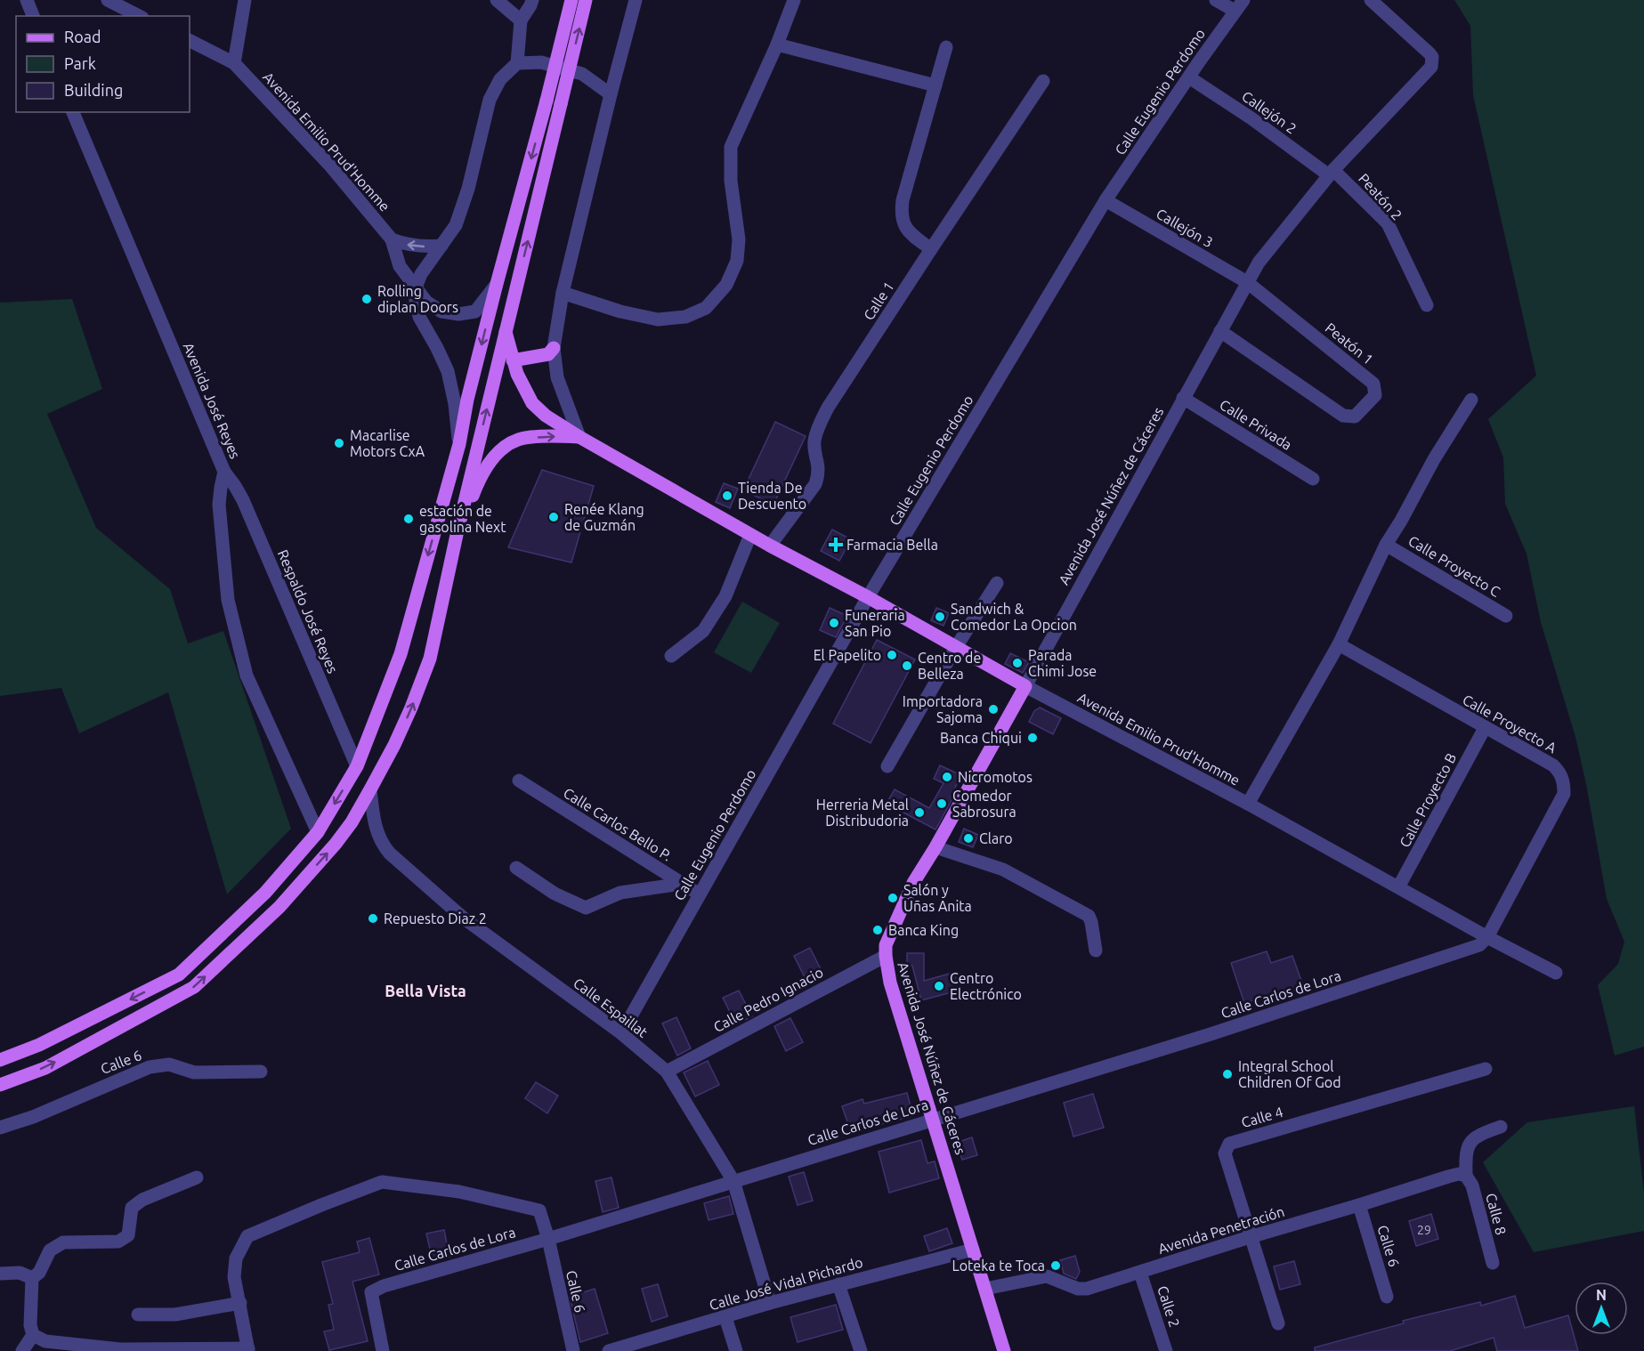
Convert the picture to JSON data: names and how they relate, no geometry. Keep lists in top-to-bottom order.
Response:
{
  "streets": {
    "main road": ["Avenida Emilio Prud'Homme", "Avenida José Núñez de Cáceres"],
    "street": [
      "Calle Eugenio Perdomo",
      "Callejón 2",
      "Peatón 2",
      "Callejón 3",
      "Calle 1",
      "Peatón 1",
      "Avenida José Reyes",
      "Calle Privada",
      "Calle Proyecto C",
      "Respaldo José Reyes",
      "Calle Proyecto A",
      "Calle Proyecto B",
      "Calle Carlos Bello P.",
      "Calle Carlos de Lora",
      "Calle Pedro Ignacio",
      "Calle Espaillat",
      "Calle 6",
      "Calle 4",
      "Calle 8",
      "Avenida Penetración",
      "Calle José Vidal Pichardo",
      "Calle 2"
    ]
  },
  "crossings": [
    ["Calle Eugenio Perdomo", "Callejón 2"],
    ["Calle Eugenio Perdomo", "Avenida Emilio Prud'Homme"],
    ["Calle Eugenio Perdomo", "Callejón 3"],
    ["Calle Eugenio Perdomo", "Calle Carlos Bello P."],
    ["Calle Eugenio Perdomo", "Calle Espaillat"],
    ["Callejón 2", "Peatón 2"],
    ["Callejón 2", "Avenida José Núñez de Cáceres"],
    ["Avenida Emilio Prud'Homme", "Calle 1"],
    ["Avenida Emilio Prud'Homme", "Avenida José Núñez de Cáceres"],
    ["Avenida Emilio Prud'Homme", "Calle Proyecto A"],
    ["Avenida Emilio Prud'Homme", "Calle Proyecto B"],
    ["Avenida Emilio Prud'Homme", "Calle Carlos de Lora"],
    ["Peatón 2", "Avenida José Núñez de Cáceres"],
    ["Callejón 3", "Peatón 1"],
    ["Callejón 3", "Avenida José Núñez de Cáceres"],
    ["Peatón 1", "Avenida José Núñez de Cáceres"],
    ["Avenida José Reyes", "Respaldo José Reyes"],
    ["Calle Privada", "Avenida José Núñez de Cáceres"],
    ["Avenida José Núñez de Cáceres", "Calle Carlos de Lora"],
    ["Avenida José Núñez de Cáceres", "Calle Pedro Ignacio"],
    ["Avenida José Núñez de Cáceres", "Avenida Penetración"],
    ["Avenida José Núñez de Cáceres", "Calle José Vidal Pichardo"],
    ["Calle Proyecto A", "Calle Proyecto B"],
    ["Calle Proyecto A", "Calle Carlos de Lora"],
    ["Calle Carlos de Lora", "Calle Espaillat"],
    ["Calle Carlos de Lora", "Calle 6"],
    ["Calle Pedro Ignacio", "Calle Espaillat"],
    ["Calle Espaillat", "Calle José Vidal Pichardo"],
    ["Calle 6", "Avenida Penetración"],
    ["Calle 4", "Avenida Penetración"],
    ["Calle 8", "Avenida Penetración"],
    ["Avenida Penetración", "Calle 2"]
  ],
  "districts": ["Bella Vista"],
  "places": {
    "other": [
      "Rolling diplan Doors",
      "Macarlise Motors CxA",
      "Tienda De Descuento",
      "Renée Klang de Guzmán",
      "estación de gasolina Next",
      "Sandwich & Comedor La Opcion",
      "Funeraria San Pio",
      "El Papelito",
      "Parada Chimi Jose",
      "Centro de Belleza",
      "Importadora Sajoma",
      "Banca Chiqui",
      "Nicromotos",
      "Comedor Sabrosura",
      "Herreria Metal Distribudoria",
      "Claro",
      "Salón y Uñas Anita",
      "Repuesto Diaz 2",
      "Banca King",
      "Centro Electrónico",
      "Integral School Children Of God",
      "Loteka te Toca"
    ],
    "health": ["Farmacia Bella"]
  },
  "house_numbers": ["29"],
  "legend": ["Road", "Park", "Building"],
  "north": "top"
}
